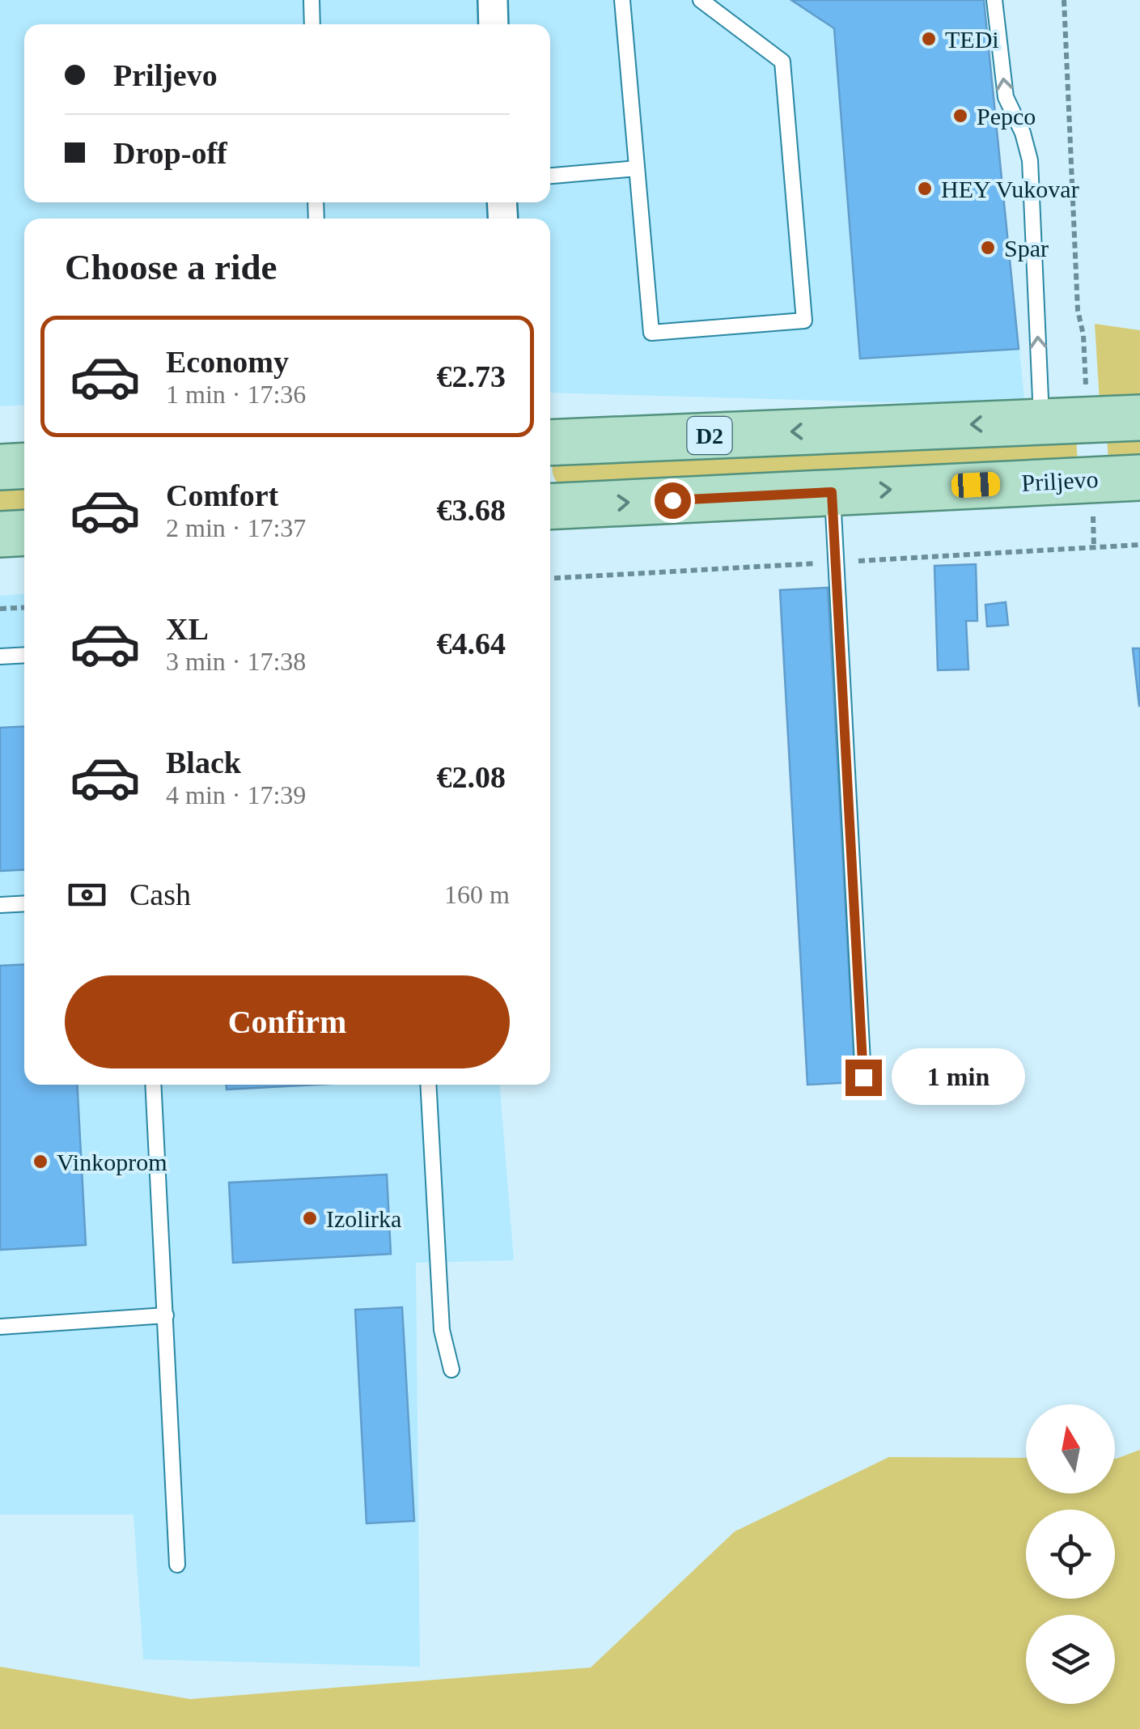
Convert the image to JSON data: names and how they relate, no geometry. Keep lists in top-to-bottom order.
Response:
{
  "streets": {
    "main road": ["D2", "Priljevo"]
  },
  "places": [
    "TEDi",
    "Pepco",
    "HEY Vukovar",
    "Spar",
    "Vinkoprom",
    "Izolirka"
  ],
  "north": "top",
  "page": {
    "banner": ["Priljevo", "Drop-off"],
    "heading": "Choose a ride",
    "list": [
      {
        "name": "Economy",
        "note": "1 min · 17:36",
        "value": "€2.73"
      },
      {
        "name": "Comfort",
        "note": "2 min · 17:37",
        "value": "€3.68"
      },
      {
        "name": "XL",
        "note": "3 min · 17:38",
        "value": "€4.64"
      },
      {
        "name": "Black",
        "note": "4 min · 17:39",
        "value": "€2.08"
      }
    ],
    "pay": ["Cash", "160 m"],
    "buttons": "Confirm",
    "bubble": "1 min"
  }
}
